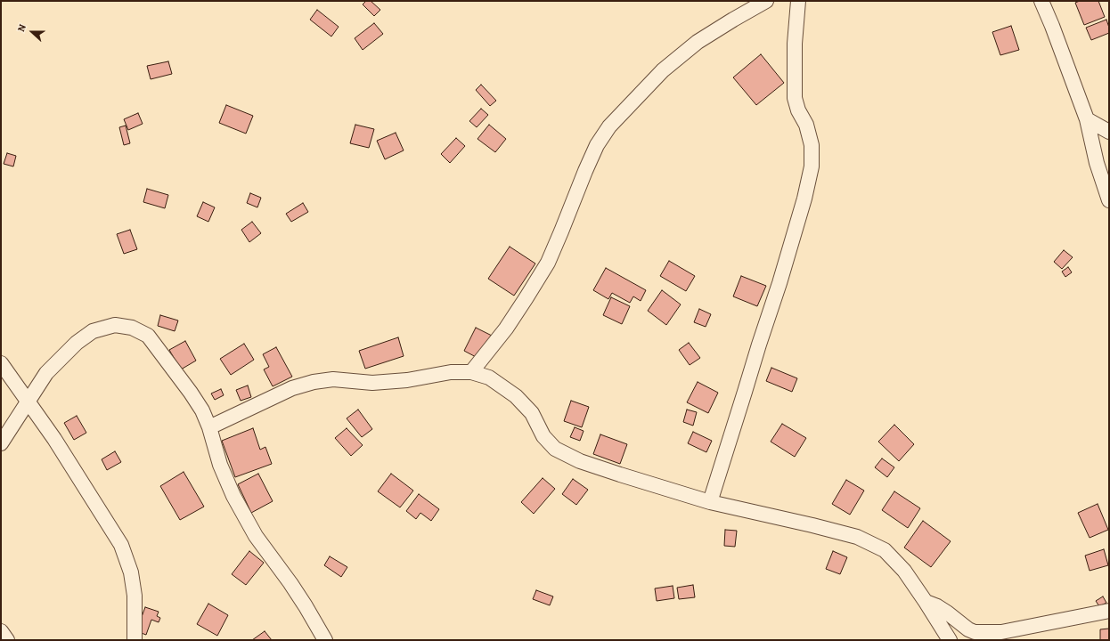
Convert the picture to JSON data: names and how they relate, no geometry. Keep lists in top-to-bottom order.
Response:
{
  "north": "left"
}
